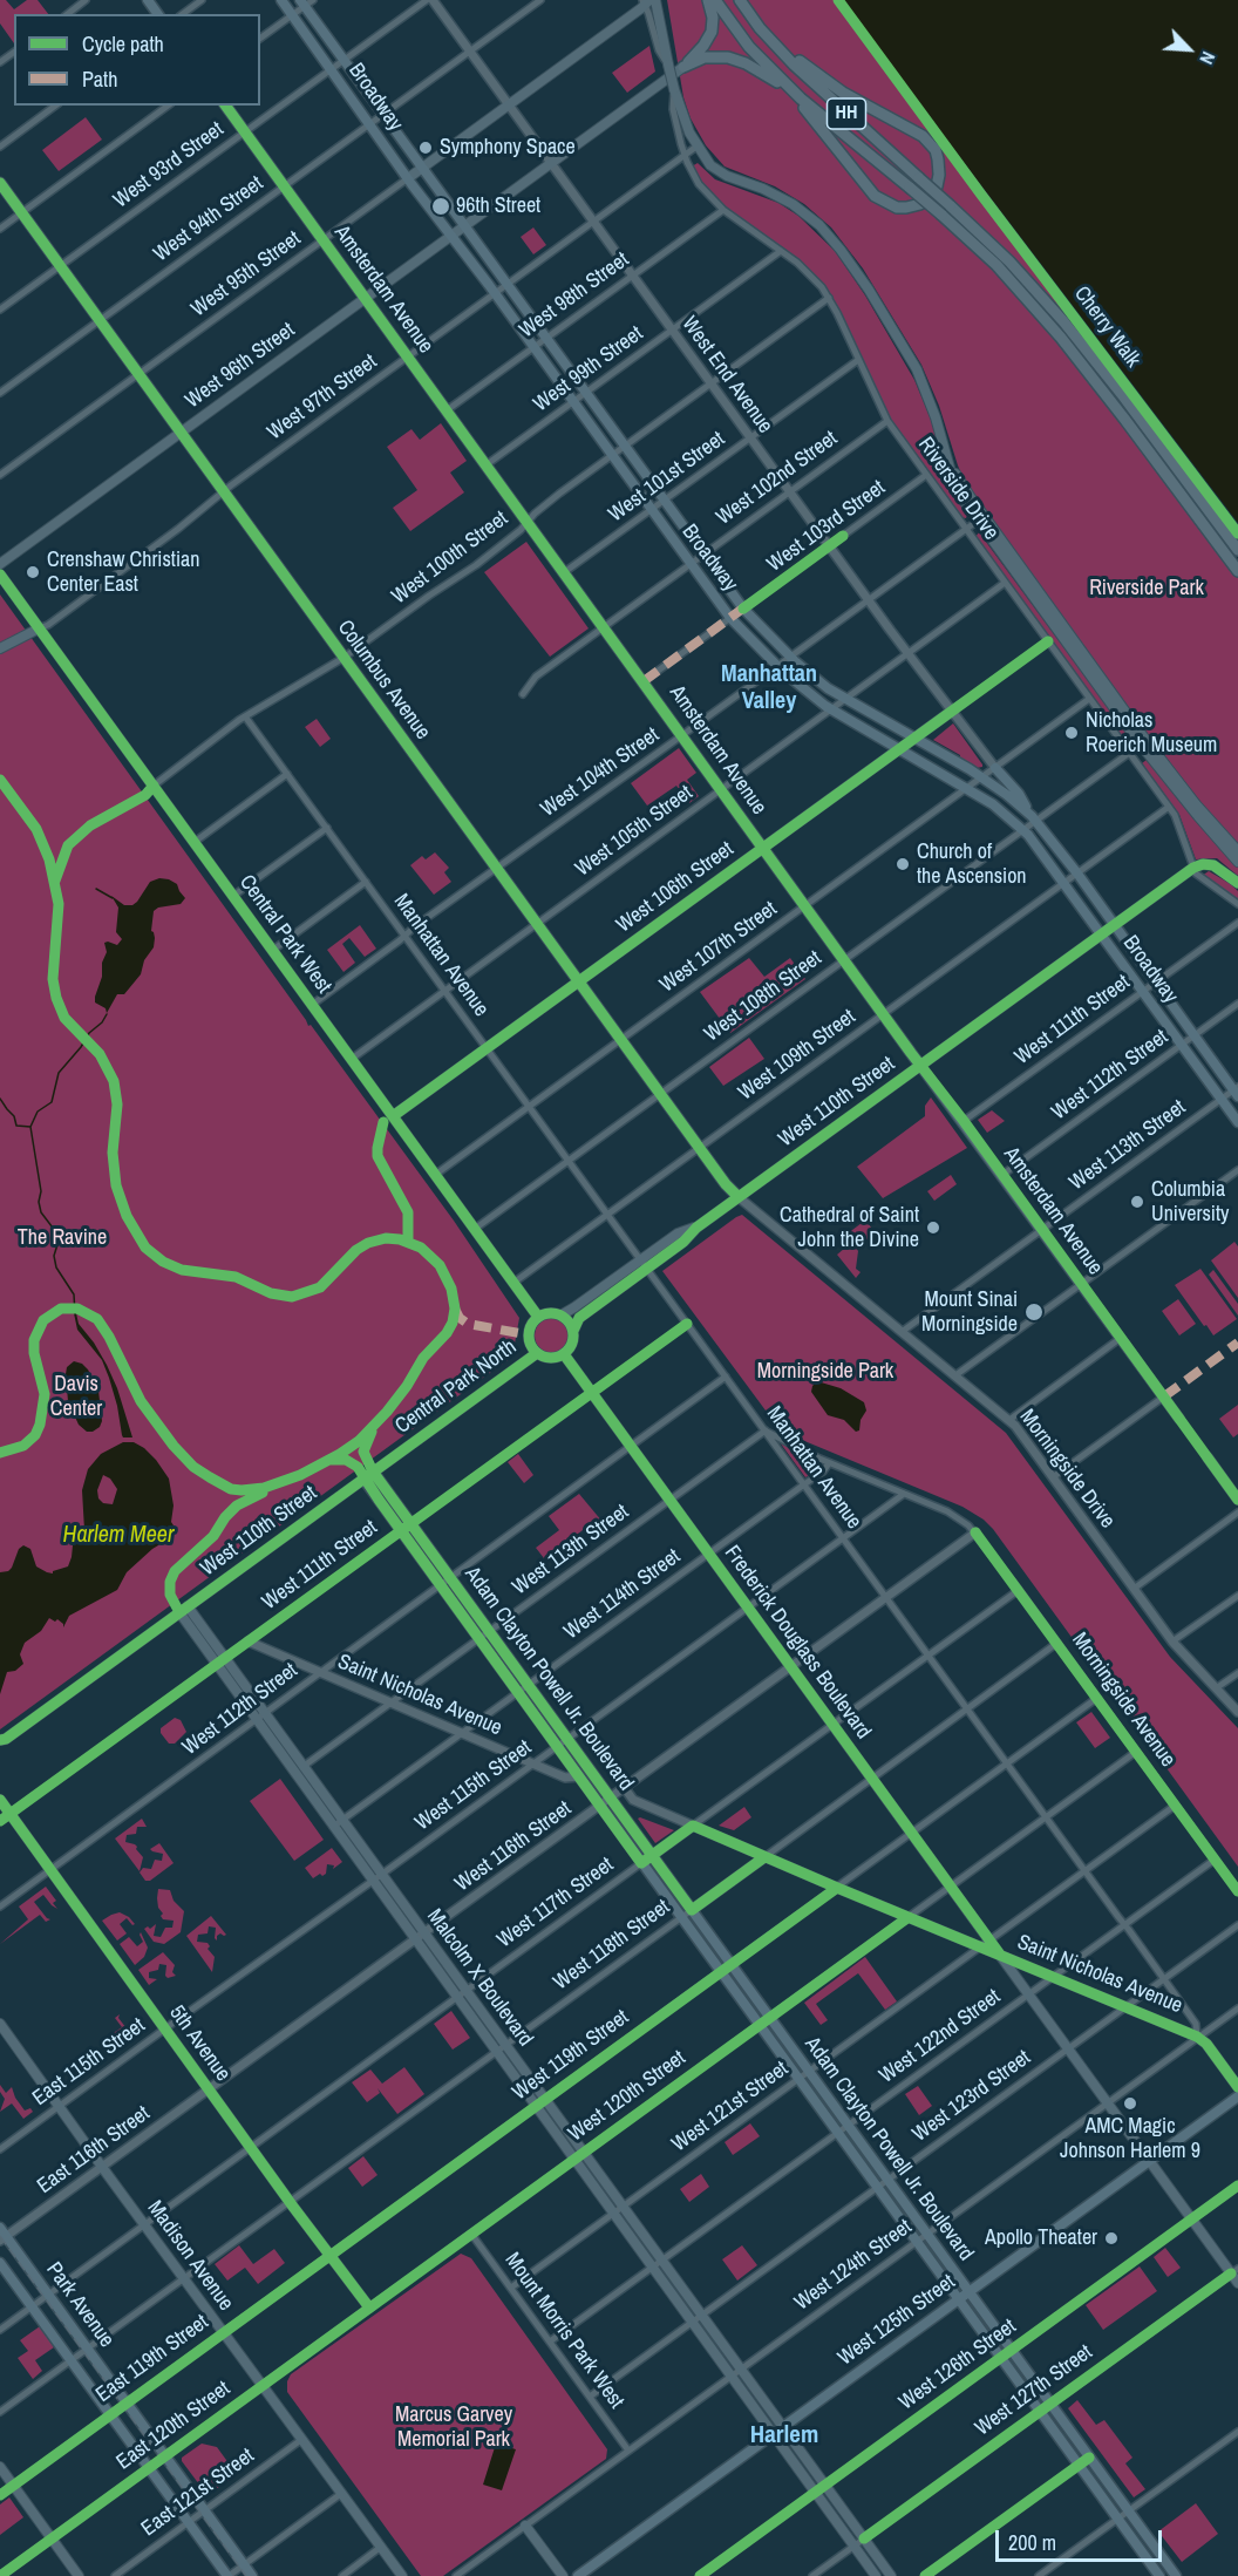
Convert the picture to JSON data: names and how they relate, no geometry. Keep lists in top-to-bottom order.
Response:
{
  "streets": {
    "highway": ["HH"],
    "main road": [
      "Broadway",
      "West 95th Street",
      "Amsterdam Avenue",
      "West 96th Street",
      "Riverside Drive",
      "Columbus Avenue",
      "West 106th Street",
      "Central Park West",
      "West 110th Street",
      "Central Park North",
      "Frederick Douglass Boulevard",
      "Adam Clayton Powell Jr. Boulevard",
      "Saint Nicholas Avenue",
      "West 117th Street",
      "West 118th Street",
      "Malcolm X Boulevard",
      "5th Avenue",
      "Madison Avenue",
      "Park Avenue",
      "West 125th Street"
    ],
    "street": [
      "West 93rd Street",
      "West 94th Street",
      "West 98th Street",
      "West 99th Street",
      "West End Avenue",
      "West 97th Street",
      "West 101st Street",
      "West 102nd Street",
      "West 103rd Street",
      "West 100th Street",
      "West 104th Street",
      "West 105th Street",
      "West 107th Street",
      "Manhattan Avenue",
      "West 108th Street",
      "West 111th Street",
      "West 109th Street",
      "West 112th Street",
      "West 113th Street",
      "Morningside Drive",
      "West 114th Street",
      "Morningside Avenue",
      "West 115th Street",
      "West 116th Street",
      "West 122nd Street",
      "West 119th Street",
      "East 115th Street",
      "West 120th Street",
      "West 123rd Street",
      "West 121st Street",
      "East 116th Street",
      "West 124th Street",
      "Mount Morris Park West",
      "East 119th Street",
      "West 126th Street",
      "West 127th Street",
      "East 120th Street",
      "East 121st Street"
    ],
    "cycle path": ["Cherry Walk"]
  },
  "crossings": [
    ["Broadway", "West 93rd Street"],
    ["Broadway", "West 94th Street"],
    ["Broadway", "West 95th Street"],
    ["Broadway", "West 98th Street"],
    ["Broadway", "West 96th Street"],
    ["Broadway", "West 99th Street"],
    ["Broadway", "West 97th Street"],
    ["Broadway", "West 101st Street"],
    ["Broadway", "West 102nd Street"],
    ["Broadway", "West 103rd Street"],
    ["Broadway", "West 100th Street"],
    ["Broadway", "West 104th Street"],
    ["Broadway", "West 105th Street"],
    ["Broadway", "West 106th Street"],
    ["Broadway", "West 107th Street"],
    ["Broadway", "West 108th Street"],
    ["Broadway", "West 111th Street"],
    ["Broadway", "West 109th Street"],
    ["Broadway", "West 112th Street"],
    ["Broadway", "West 110th Street"],
    ["Broadway", "West 113th Street"],
    ["West 93rd Street", "Amsterdam Avenue"],
    ["West 93rd Street", "Columbus Avenue"],
    ["West 94th Street", "Amsterdam Avenue"],
    ["West 94th Street", "West End Avenue"],
    ["West 94th Street", "Columbus Avenue"],
    ["West 95th Street", "Amsterdam Avenue"],
    ["West 95th Street", "West End Avenue"],
    ["West 95th Street", "Riverside Drive"],
    ["West 95th Street", "Columbus Avenue"],
    ["Amsterdam Avenue", "West 98th Street"],
    ["Amsterdam Avenue", "West 96th Street"],
    ["Amsterdam Avenue", "West 99th Street"],
    ["Amsterdam Avenue", "West 97th Street"],
    ["Amsterdam Avenue", "West 101st Street"],
    ["Amsterdam Avenue", "West 102nd Street"],
    ["Amsterdam Avenue", "West 103rd Street"],
    ["Amsterdam Avenue", "West 100th Street"],
    ["Amsterdam Avenue", "West 104th Street"],
    ["Amsterdam Avenue", "West 105th Street"],
    ["Amsterdam Avenue", "West 106th Street"],
    ["Amsterdam Avenue", "West 107th Street"],
    ["Amsterdam Avenue", "West 108th Street"],
    ["Amsterdam Avenue", "West 111th Street"],
    ["Amsterdam Avenue", "West 109th Street"],
    ["Amsterdam Avenue", "West 112th Street"],
    ["Amsterdam Avenue", "West 110th Street"],
    ["Amsterdam Avenue", "West 113th Street"],
    ["West 98th Street", "West End Avenue"],
    ["West 98th Street", "Riverside Drive"],
    ["West 96th Street", "West End Avenue"],
    ["West 96th Street", "Columbus Avenue"],
    ["West 99th Street", "West End Avenue"],
    ["West 99th Street", "Riverside Drive"],
    ["West End Avenue", "West 97th Street"],
    ["West End Avenue", "West 101st Street"],
    ["West End Avenue", "West 102nd Street"],
    ["West End Avenue", "West 103rd Street"],
    ["West End Avenue", "West 100th Street"],
    ["West End Avenue", "West 104th Street"],
    ["West End Avenue", "West 105th Street"],
    ["West End Avenue", "West 106th Street"],
    ["West End Avenue", "West 107th Street"],
    ["West 97th Street", "Riverside Drive"],
    ["West 97th Street", "Columbus Avenue"],
    ["West 97th Street", "Central Park West"],
    ["West 101st Street", "Riverside Drive"],
    ["West 102nd Street", "Riverside Drive"],
    ["Riverside Drive", "West 103rd Street"],
    ["Riverside Drive", "West 100th Street"],
    ["Riverside Drive", "West 104th Street"],
    ["Riverside Drive", "West 105th Street"],
    ["Riverside Drive", "West 106th Street"],
    ["Riverside Drive", "West 107th Street"],
    ["Riverside Drive", "West 108th Street"],
    ["Riverside Drive", "West 109th Street"],
    ["Riverside Drive", "West 110th Street"],
    ["West 100th Street", "Columbus Avenue"],
    ["West 100th Street", "Central Park West"],
    ["West 100th Street", "Manhattan Avenue"],
    ["Columbus Avenue", "West 104th Street"],
    ["Columbus Avenue", "West 105th Street"],
    ["Columbus Avenue", "West 106th Street"],
    ["Columbus Avenue", "West 107th Street"],
    ["Columbus Avenue", "West 108th Street"],
    ["Columbus Avenue", "West 109th Street"],
    ["Columbus Avenue", "West 110th Street"],
    ["Columbus Avenue", "Morningside Drive"],
    ["West 104th Street", "Central Park West"],
    ["West 104th Street", "Manhattan Avenue"],
    ["West 105th Street", "Central Park West"],
    ["West 105th Street", "Manhattan Avenue"],
    ["West 106th Street", "Central Park West"],
    ["West 106th Street", "Manhattan Avenue"],
    ["Central Park West", "West 107th Street"],
    ["Central Park West", "West 108th Street"],
    ["Central Park West", "West 109th Street"],
    ["Central Park West", "West 110th Street"],
    ["Central Park West", "Central Park North"],
    ["Central Park West", "Frederick Douglass Boulevard"],
    ["West 107th Street", "Manhattan Avenue"],
    ["Manhattan Avenue", "West 108th Street"],
    ["Manhattan Avenue", "West 111th Street"],
    ["Manhattan Avenue", "West 109th Street"],
    ["Manhattan Avenue", "West 112th Street"],
    ["Manhattan Avenue", "West 110th Street"],
    ["Manhattan Avenue", "West 113th Street"],
    ["Manhattan Avenue", "West 114th Street"],
    ["Manhattan Avenue", "Saint Nicholas Avenue"],
    ["Manhattan Avenue", "Morningside Avenue"],
    ["Manhattan Avenue", "West 115th Street"],
    ["Manhattan Avenue", "West 116th Street"],
    ["Manhattan Avenue", "West 117th Street"],
    ["Manhattan Avenue", "West 118th Street"],
    ["Manhattan Avenue", "West 122nd Street"],
    ["Manhattan Avenue", "West 119th Street"],
    ["Manhattan Avenue", "West 120th Street"],
    ["Manhattan Avenue", "West 123rd Street"],
    ["Manhattan Avenue", "West 121st Street"],
    ["Manhattan Avenue", "West 124th Street"],
    ["West 111th Street", "Frederick Douglass Boulevard"],
    ["West 111th Street", "Adam Clayton Powell Jr. Boulevard"],
    ["West 111th Street", "Saint Nicholas Avenue"],
    ["West 111th Street", "Malcolm X Boulevard"],
    ["West 111th Street", "5th Avenue"],
    ["West 112th Street", "Frederick Douglass Boulevard"],
    ["West 112th Street", "Adam Clayton Powell Jr. Boulevard"],
    ["West 112th Street", "Saint Nicholas Avenue"],
    ["West 112th Street", "Malcolm X Boulevard"],
    ["West 112th Street", "5th Avenue"],
    ["West 110th Street", "Central Park North"],
    ["West 110th Street", "Morningside Drive"],
    ["West 110th Street", "Frederick Douglass Boulevard"],
    ["West 110th Street", "Adam Clayton Powell Jr. Boulevard"],
    ["West 110th Street", "Malcolm X Boulevard"],
    ["West 113th Street", "Morningside Drive"],
    ["West 113th Street", "Frederick Douglass Boulevard"],
    ["West 113th Street", "Adam Clayton Powell Jr. Boulevard"],
    ["West 113th Street", "Saint Nicholas Avenue"],
    ["West 113th Street", "Morningside Avenue"],
    ["West 113th Street", "Malcolm X Boulevard"],
    ["Central Park North", "Frederick Douglass Boulevard"],
    ["Central Park North", "Adam Clayton Powell Jr. Boulevard"],
    ["West 114th Street", "Frederick Douglass Boulevard"],
    ["West 114th Street", "Adam Clayton Powell Jr. Boulevard"],
    ["West 114th Street", "Saint Nicholas Avenue"],
    ["West 114th Street", "Morningside Avenue"],
    ["West 114th Street", "Malcolm X Boulevard"],
    ["Frederick Douglass Boulevard", "Saint Nicholas Avenue"],
    ["Frederick Douglass Boulevard", "West 115th Street"],
    ["Frederick Douglass Boulevard", "West 116th Street"],
    ["Frederick Douglass Boulevard", "West 117th Street"],
    ["Frederick Douglass Boulevard", "West 118th Street"],
    ["Frederick Douglass Boulevard", "West 122nd Street"],
    ["Frederick Douglass Boulevard", "West 119th Street"],
    ["Frederick Douglass Boulevard", "West 120th Street"],
    ["Frederick Douglass Boulevard", "West 123rd Street"],
    ["Frederick Douglass Boulevard", "West 121st Street"],
    ["Frederick Douglass Boulevard", "West 124th Street"],
    ["Frederick Douglass Boulevard", "West 125th Street"],
    ["Frederick Douglass Boulevard", "West 126th Street"],
    ["Frederick Douglass Boulevard", "West 127th Street"],
    ["Adam Clayton Powell Jr. Boulevard", "Saint Nicholas Avenue"],
    ["Adam Clayton Powell Jr. Boulevard", "West 115th Street"],
    ["Adam Clayton Powell Jr. Boulevard", "West 116th Street"],
    ["Adam Clayton Powell Jr. Boulevard", "West 117th Street"],
    ["Adam Clayton Powell Jr. Boulevard", "West 118th Street"],
    ["Adam Clayton Powell Jr. Boulevard", "West 122nd Street"],
    ["Adam Clayton Powell Jr. Boulevard", "West 119th Street"],
    ["Adam Clayton Powell Jr. Boulevard", "West 120th Street"],
    ["Adam Clayton Powell Jr. Boulevard", "West 123rd Street"],
    ["Adam Clayton Powell Jr. Boulevard", "West 121st Street"],
    ["Adam Clayton Powell Jr. Boulevard", "West 124th Street"],
    ["Adam Clayton Powell Jr. Boulevard", "West 125th Street"],
    ["Adam Clayton Powell Jr. Boulevard", "West 126th Street"],
    ["Adam Clayton Powell Jr. Boulevard", "West 127th Street"],
    ["Saint Nicholas Avenue", "West 115th Street"],
    ["Saint Nicholas Avenue", "West 116th Street"],
    ["Saint Nicholas Avenue", "West 117th Street"],
    ["Saint Nicholas Avenue", "West 118th Street"],
    ["Saint Nicholas Avenue", "West 122nd Street"],
    ["Saint Nicholas Avenue", "West 119th Street"],
    ["Saint Nicholas Avenue", "West 120th Street"],
    ["Saint Nicholas Avenue", "West 123rd Street"],
    ["Saint Nicholas Avenue", "West 121st Street"],
    ["Saint Nicholas Avenue", "West 124th Street"],
    ["Morningside Avenue", "West 115th Street"],
    ["Morningside Avenue", "West 116th Street"],
    ["Morningside Avenue", "West 117th Street"],
    ["Morningside Avenue", "West 118th Street"],
    ["Morningside Avenue", "West 122nd Street"],
    ["Morningside Avenue", "West 119th Street"],
    ["Morningside Avenue", "West 120th Street"],
    ["Morningside Avenue", "West 121st Street"],
    ["West 115th Street", "Malcolm X Boulevard"],
    ["West 115th Street", "5th Avenue"],
    ["West 115th Street", "East 115th Street"],
    ["West 116th Street", "Malcolm X Boulevard"],
    ["West 116th Street", "5th Avenue"],
    ["West 116th Street", "East 116th Street"],
    ["West 117th Street", "Malcolm X Boulevard"],
    ["West 117th Street", "5th Avenue"],
    ["West 117th Street", "Madison Avenue"],
    ["West 117th Street", "Park Avenue"],
    ["West 118th Street", "Malcolm X Boulevard"],
    ["West 118th Street", "5th Avenue"],
    ["West 118th Street", "Madison Avenue"],
    ["West 118th Street", "Park Avenue"],
    ["Malcolm X Boulevard", "West 122nd Street"],
    ["Malcolm X Boulevard", "West 119th Street"],
    ["Malcolm X Boulevard", "West 120th Street"],
    ["Malcolm X Boulevard", "West 123rd Street"],
    ["Malcolm X Boulevard", "West 121st Street"],
    ["Malcolm X Boulevard", "West 124th Street"],
    ["Malcolm X Boulevard", "West 125th Street"],
    ["Malcolm X Boulevard", "West 126th Street"],
    ["Malcolm X Boulevard", "West 127th Street"],
    ["West 122nd Street", "Mount Morris Park West"],
    ["5th Avenue", "West 119th Street"],
    ["5th Avenue", "East 115th Street"],
    ["5th Avenue", "West 120th Street"],
    ["5th Avenue", "East 116th Street"],
    ["5th Avenue", "East 119th Street"],
    ["5th Avenue", "East 120th Street"],
    ["West 119th Street", "East 119th Street"],
    ["East 115th Street", "Madison Avenue"],
    ["West 120th Street", "Mount Morris Park West"],
    ["West 120th Street", "East 120th Street"],
    ["West 123rd Street", "Mount Morris Park West"],
    ["West 121st Street", "Mount Morris Park West"],
    ["East 116th Street", "Madison Avenue"],
    ["East 116th Street", "Park Avenue"],
    ["Madison Avenue", "East 119th Street"],
    ["Madison Avenue", "East 120th Street"],
    ["Madison Avenue", "East 121st Street"],
    ["West 124th Street", "Mount Morris Park West"],
    ["Park Avenue", "East 119th Street"],
    ["Park Avenue", "East 120th Street"],
    ["Park Avenue", "East 121st Street"]
  ],
  "districts": ["Manhattan Valley", "Harlem"],
  "water": ["Harlem Meer"],
  "parks": [
    "Riverside Park",
    "The Ravine",
    "Morningside Park",
    "Davis Center",
    "Marcus Garvey Memorial Park"
  ],
  "places": [
    "Symphony Space",
    "96th Street",
    "Crenshaw Christian Center East",
    "Nicholas Roerich Museum",
    "Church of the Ascension",
    "Columbia University",
    "Cathedral of Saint John the Divine",
    "Mount Sinai Morningside",
    "AMC Magic Johnson Harlem 9",
    "Apollo Theater"
  ],
  "legend": ["Cycle path", "Path"],
  "scale_bar": "200 m",
  "north": "bottom right"
}
